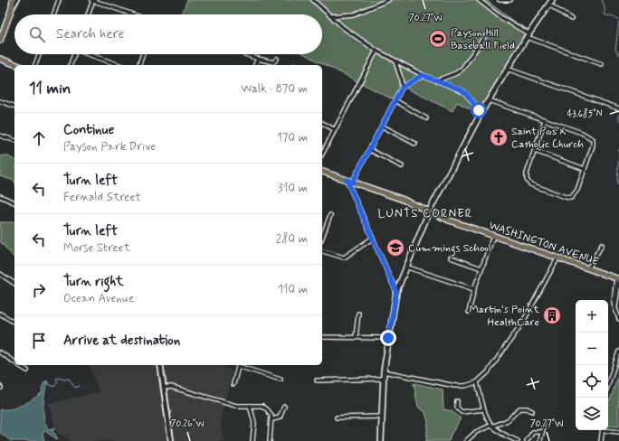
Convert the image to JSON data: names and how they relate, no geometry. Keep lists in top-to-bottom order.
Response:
{
  "streets": {
    "main road": ["WASHINGTON AVENUE"]
  },
  "districts": ["LUNTS CORNER"],
  "places": {
    "sports": ["Payson Hill Baseball Field"],
    "church": ["Saint Pius X Catholic Church"],
    "school or university": ["Cummings School"],
    "building": ["Martin's Point HealthCare"]
  },
  "page": {
    "search": "Search here",
    "heading": ["11 min", "Walk · 870 m"],
    "list": [
      ["Continue", "Payson Park Drive", "170 m"],
      ["Turn left", "Fernald Street", "310 m"],
      ["Turn left", "Morse Street", "280 m"],
      ["Turn right", "Ocean Avenue", "110 m"],
      "Arrive at destination"
    ],
    "map_buttons": ["+", "−"]
  },
  "coordinates": ["70.27°W", "43.685°N", "70.26°W"]
}
